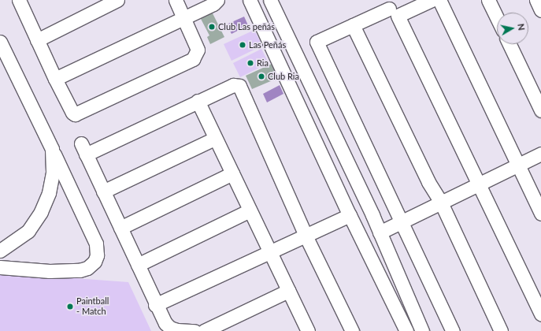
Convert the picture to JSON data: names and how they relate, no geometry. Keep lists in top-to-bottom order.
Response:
{
  "places": [
    "Club Las peñás",
    "Las Peñás",
    "Ria",
    "Club Ria",
    "Paintball - Match"
  ],
  "north": "right"
}
